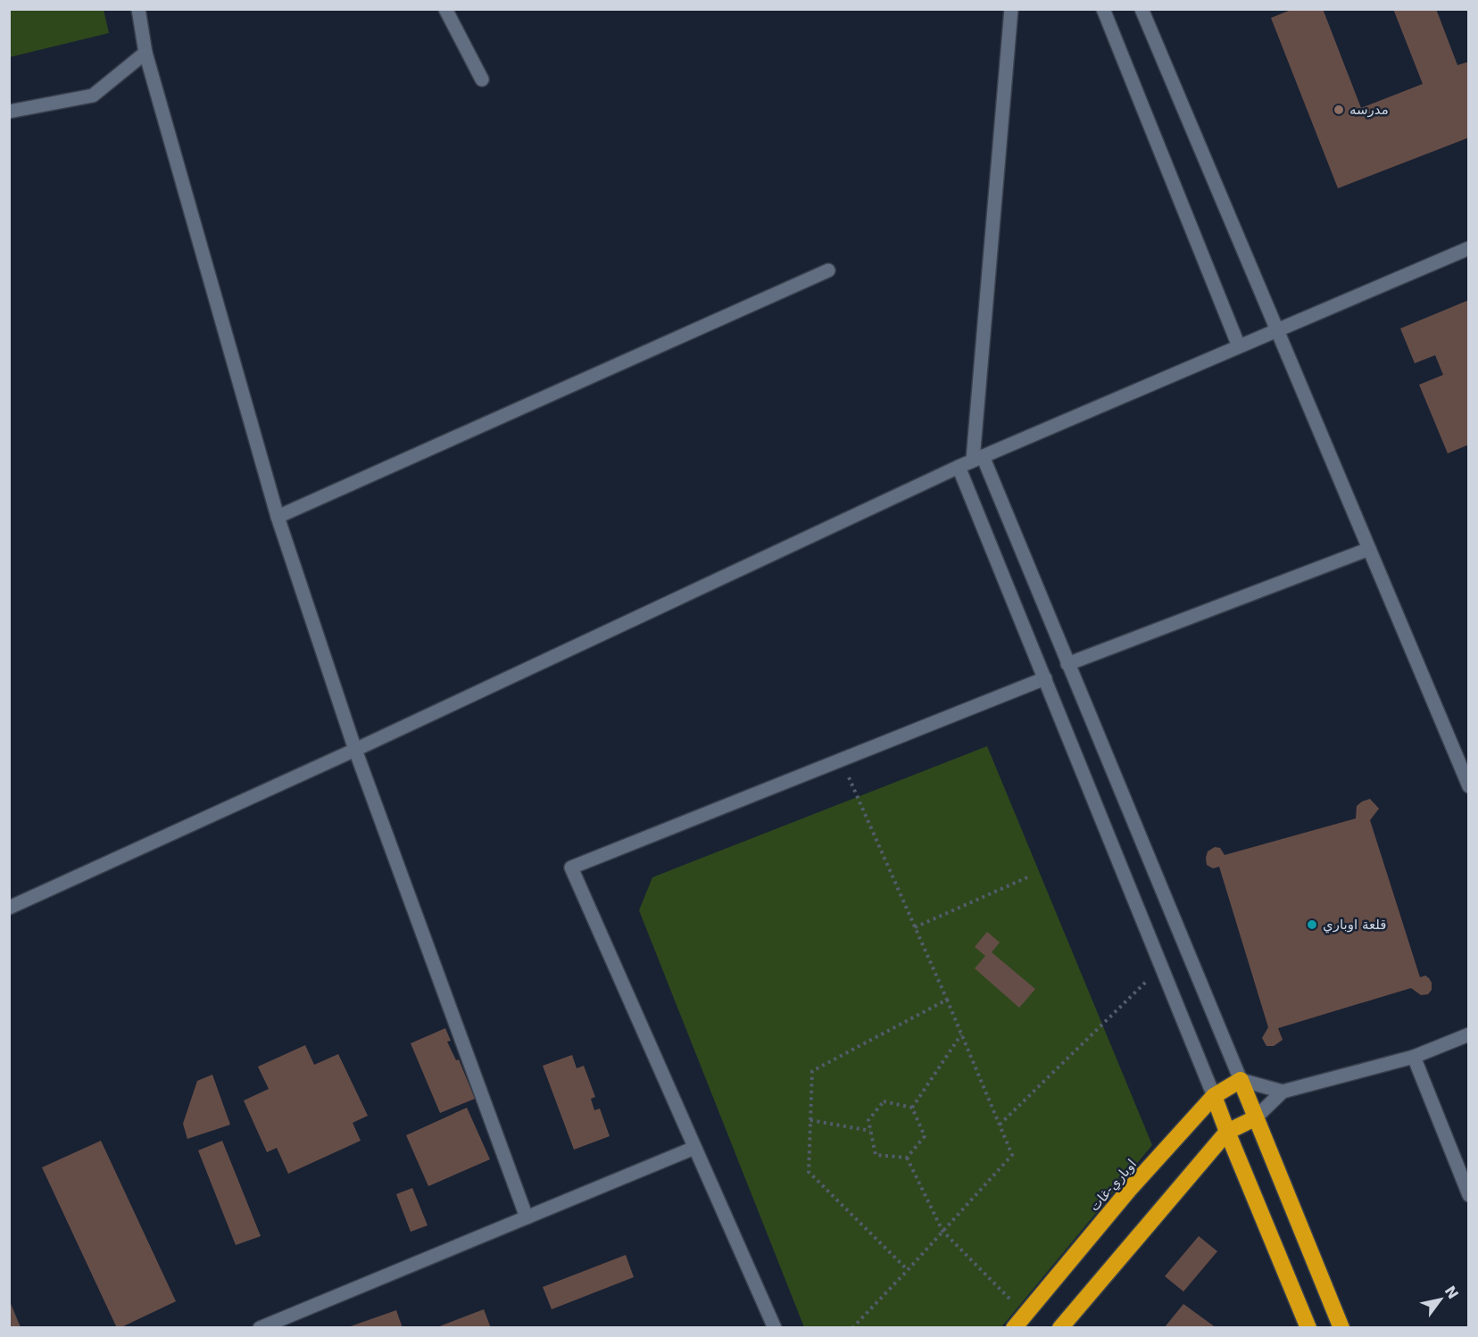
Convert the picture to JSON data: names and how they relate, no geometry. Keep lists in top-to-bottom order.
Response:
{
  "streets": {
    "highway": ["اوباري-غات"]
  },
  "places": ["مدرسه", "قلعة اوباري"],
  "north": "top right"
}
